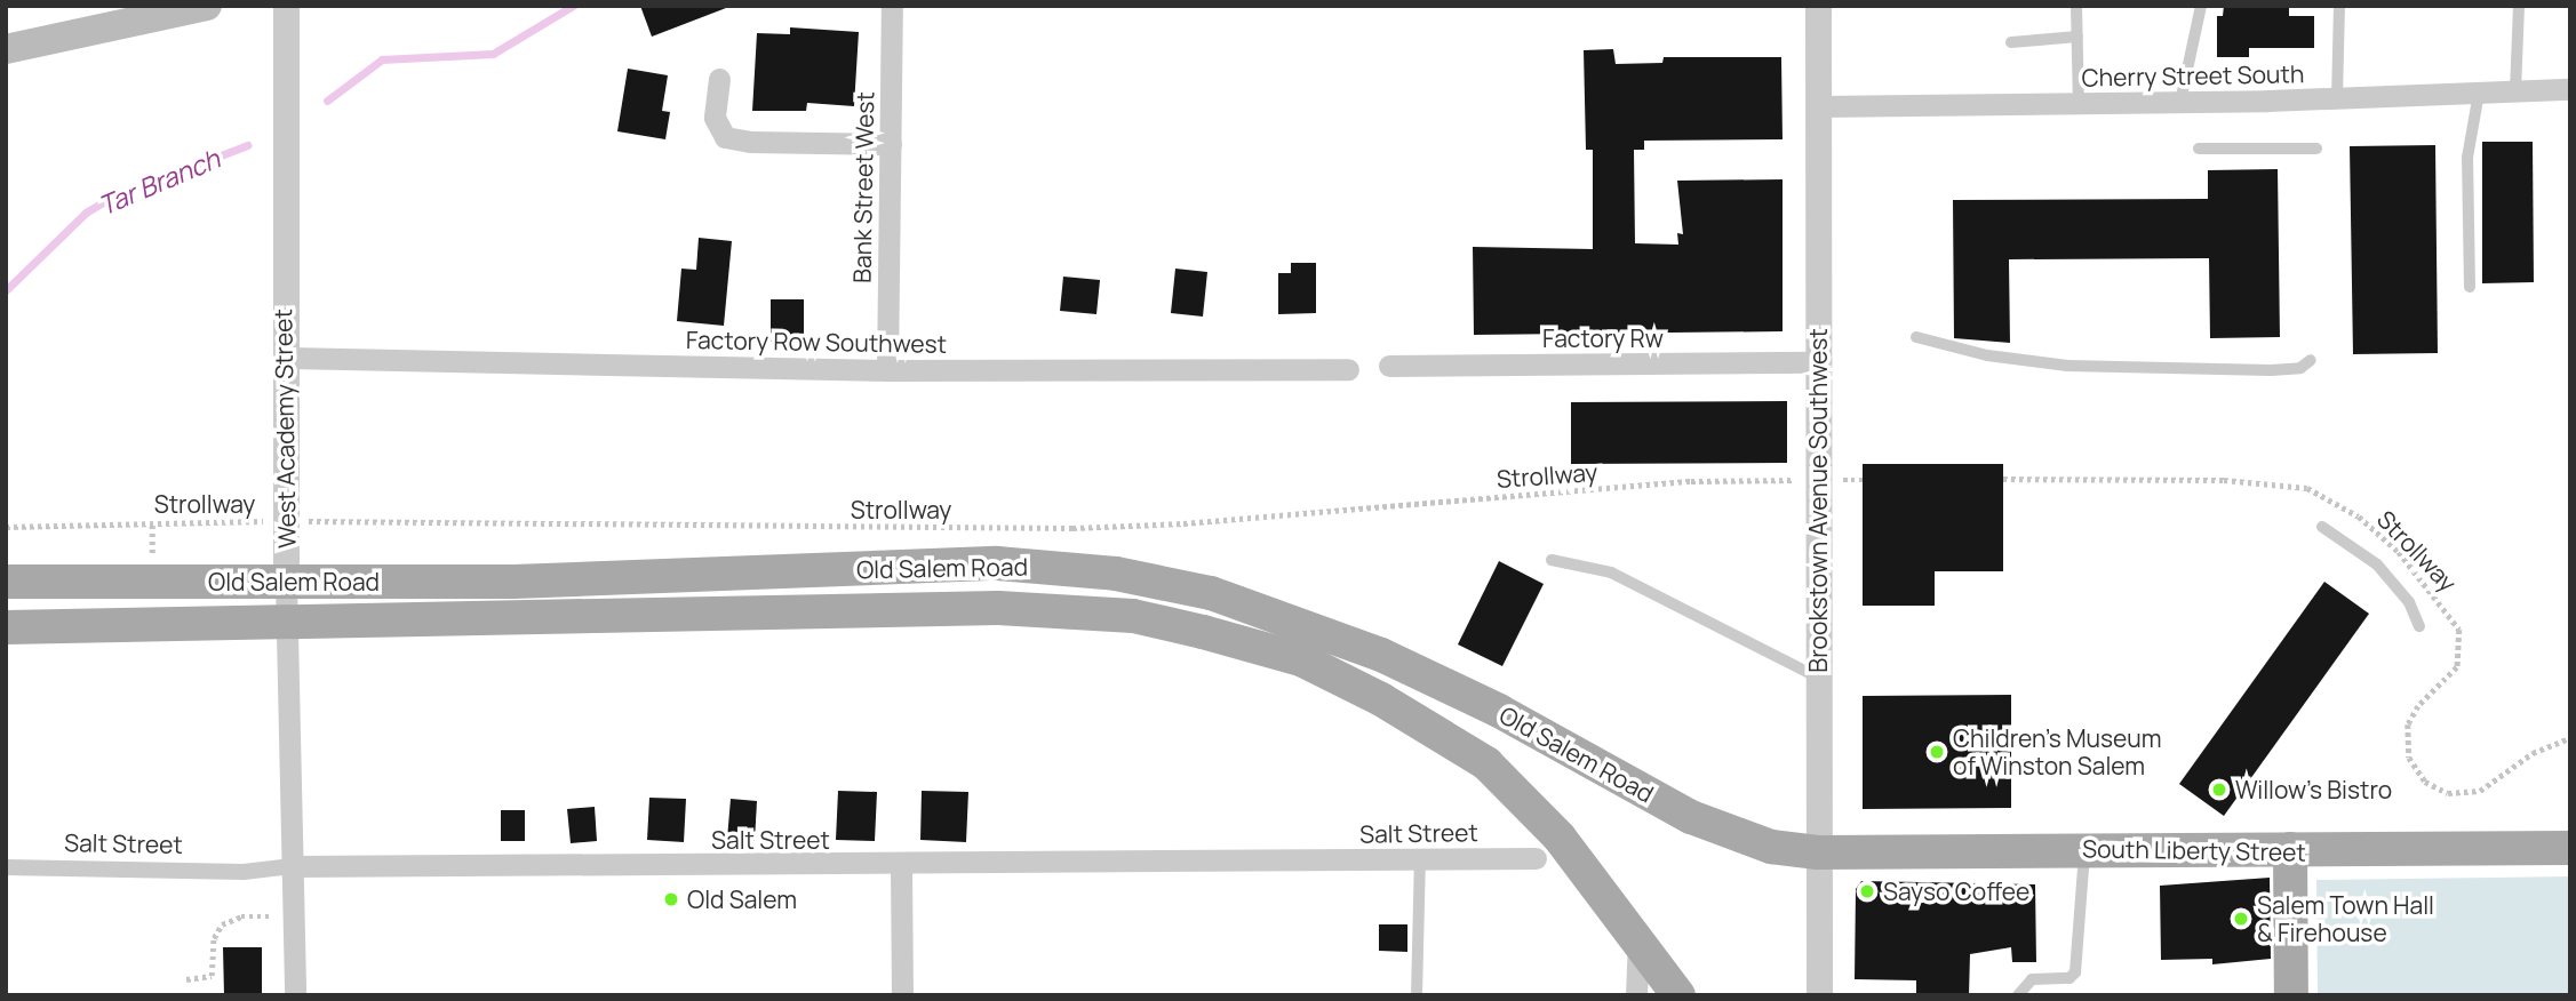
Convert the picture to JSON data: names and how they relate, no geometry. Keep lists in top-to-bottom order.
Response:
{
  "streets": {
    "main road": ["Old Salem Road", "South Liberty Street"],
    "street": [
      "Cherry Street South",
      "Bank Street West",
      "Factory Rw",
      "Factory Row Southwest",
      "West Academy Street",
      "Brookstown Avenue Southwest",
      "Salt Street"
    ],
    "path": ["Strollway"]
  },
  "crossings": [
    ["Cherry Street South", "Brookstown Avenue Southwest"],
    ["Bank Street West", "Factory Row Southwest"],
    ["Factory Rw", "Brookstown Avenue Southwest"],
    ["Factory Row Southwest", "West Academy Street"],
    ["West Academy Street", "Strollway"],
    ["West Academy Street", "Old Salem Road"],
    ["West Academy Street", "Salt Street"],
    ["Brookstown Avenue Southwest", "Old Salem Road"],
    ["Brookstown Avenue Southwest", "South Liberty Street"],
    ["Old Salem Road", "South Liberty Street"]
  ],
  "water": ["Tar Branch"],
  "places": [
    "Children's Museum of Winston Salem",
    "Willow's Bistro",
    "Sayso Coffee",
    "Old Salem",
    "Salem Town Hall & Firehouse"
  ]
}
